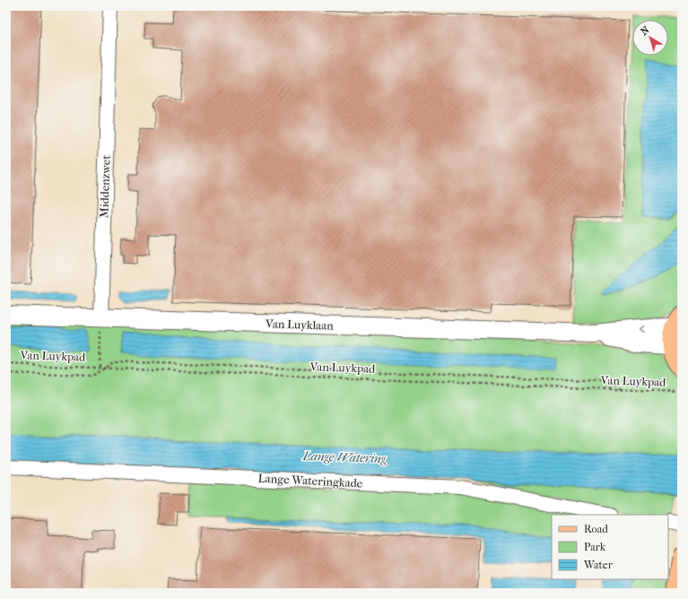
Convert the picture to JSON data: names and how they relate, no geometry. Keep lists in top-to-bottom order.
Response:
{
  "streets": {
    "street": ["Middenzwet", "Van Luyklaan", "Lange Wateringkade"],
    "path": ["Van Luykpad"]
  },
  "crossings": [
    ["Middenzwet", "Van Luyklaan"]
  ],
  "water": ["Lange Watering"],
  "legend": ["Road", "Park", "Water"],
  "north": "top left"
}
